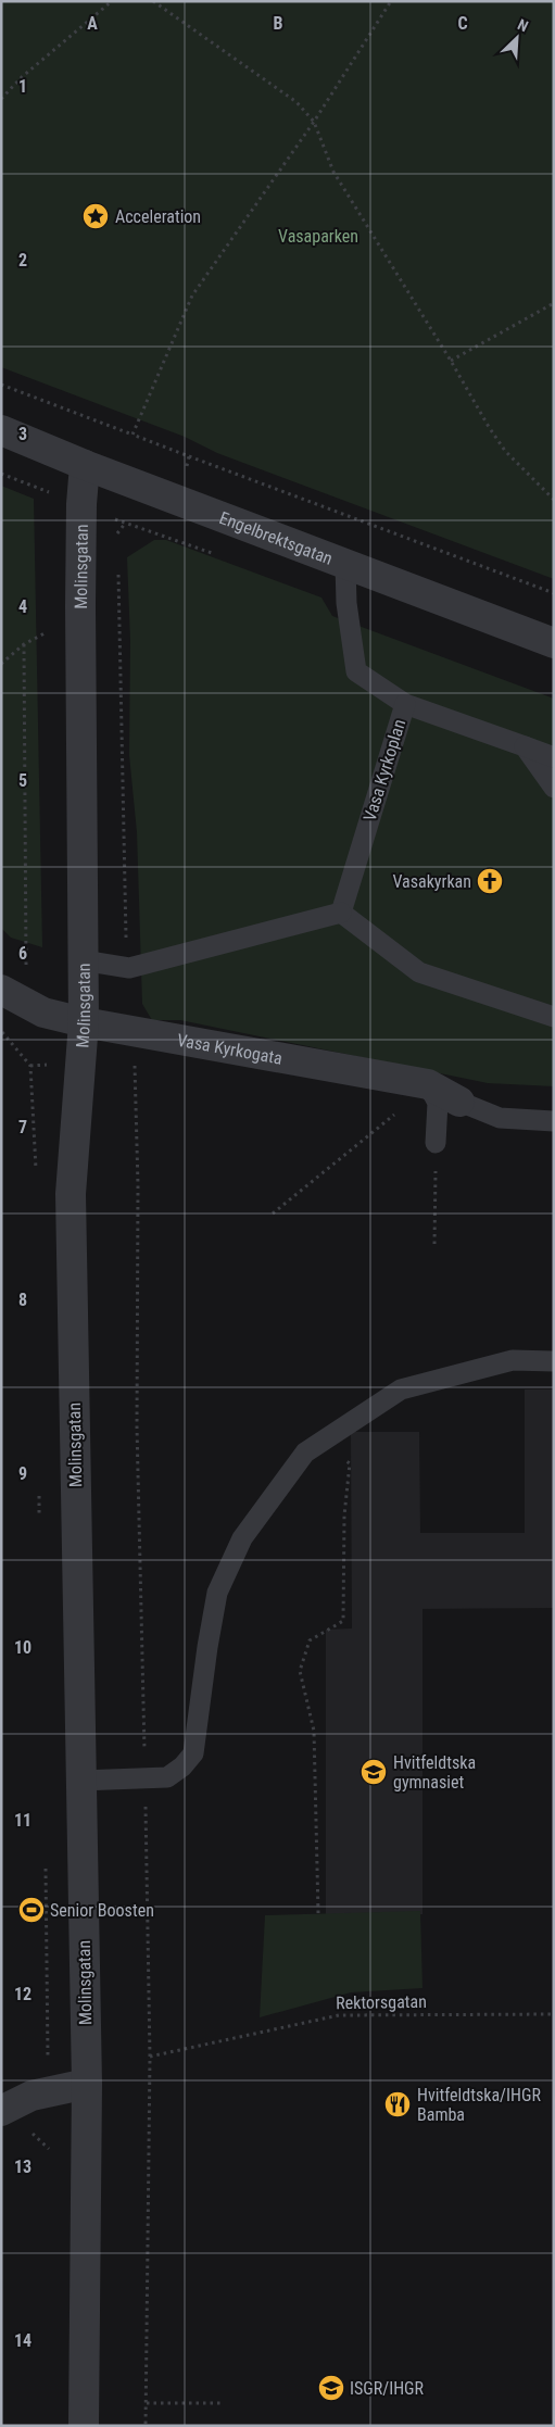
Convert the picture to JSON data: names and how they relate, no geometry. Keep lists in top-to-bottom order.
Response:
{
  "streets": {
    "street": ["Engelbrektsgatan", "Molinsgatan", "Vasa Kyrkogata"],
    "lane": ["Vasa Kyrkoplan"],
    "path": ["Rektorsgatan"]
  },
  "crossings": [
    ["Engelbrektsgatan", "Molinsgatan"],
    ["Molinsgatan", "Vasa Kyrkogata"]
  ],
  "parks": ["Vasaparken"],
  "places": {
    "place": ["Acceleration"],
    "church": ["Vasakyrkan"],
    "school or university": ["Hvitfeldtska gymnasiet", "ISGR/IHGR"],
    "sports": ["Senior Boosten"],
    "restaurant": ["Hvitfeldtska/IHGR Bamba"]
  },
  "north": "top right",
  "grid": {
    "columns": ["A", "B", "C"],
    "rows": [
      "1",
      "2",
      "3",
      "4",
      "5",
      "6",
      "7",
      "8",
      "9",
      "10",
      "11",
      "12",
      "13",
      "14"
    ]
  }
}
